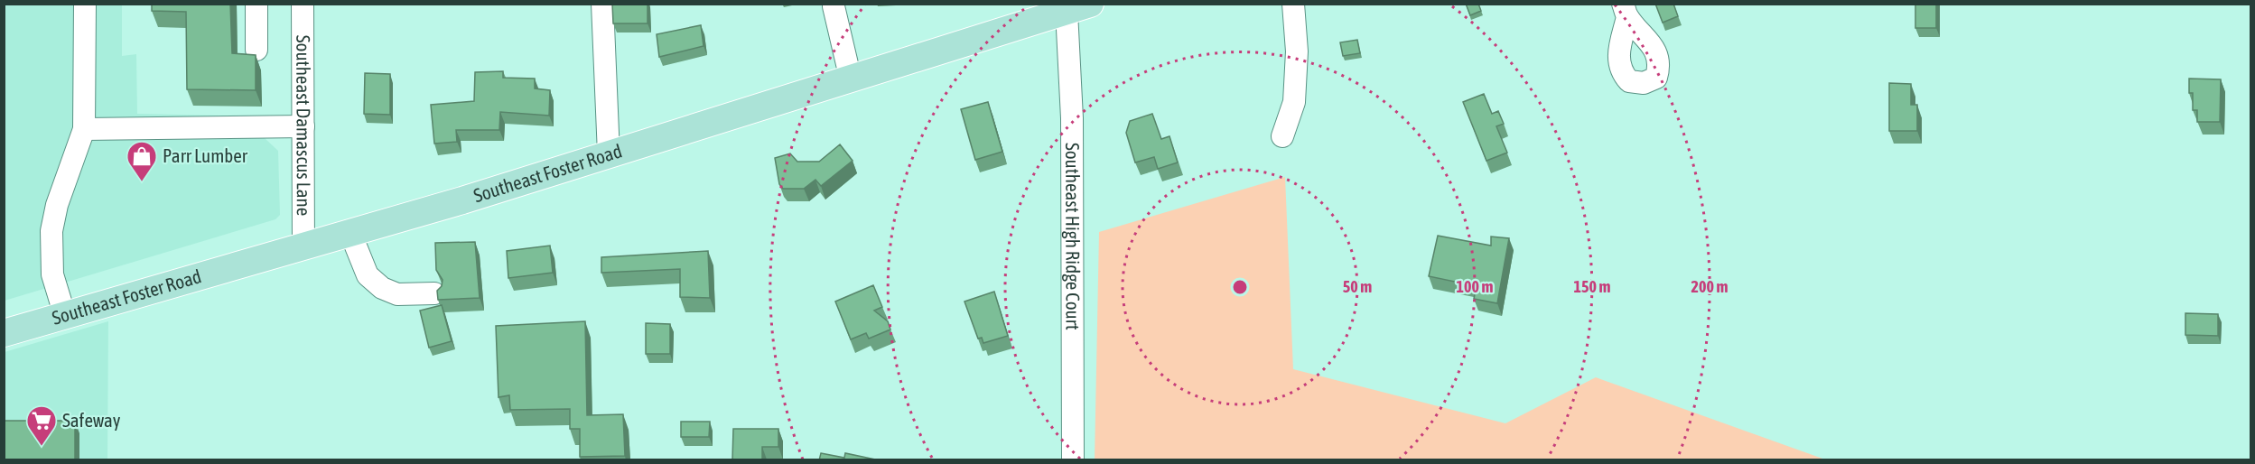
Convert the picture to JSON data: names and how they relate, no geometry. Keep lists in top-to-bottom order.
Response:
{
  "streets": {
    "main road": ["Southeast Foster Road"],
    "street": ["Southeast Damascus Lane", "Southeast High Ridge Court"]
  },
  "crossings": [
    ["Southeast Damascus Lane", "Southeast Foster Road"],
    ["Southeast Foster Road", "Southeast High Ridge Court"]
  ],
  "places": {
    "shop": ["Parr Lumber"],
    "supermarket": ["Safeway"]
  },
  "rings": [
    "50 m",
    "100 m",
    "150 m",
    "200 m"
  ]
}
